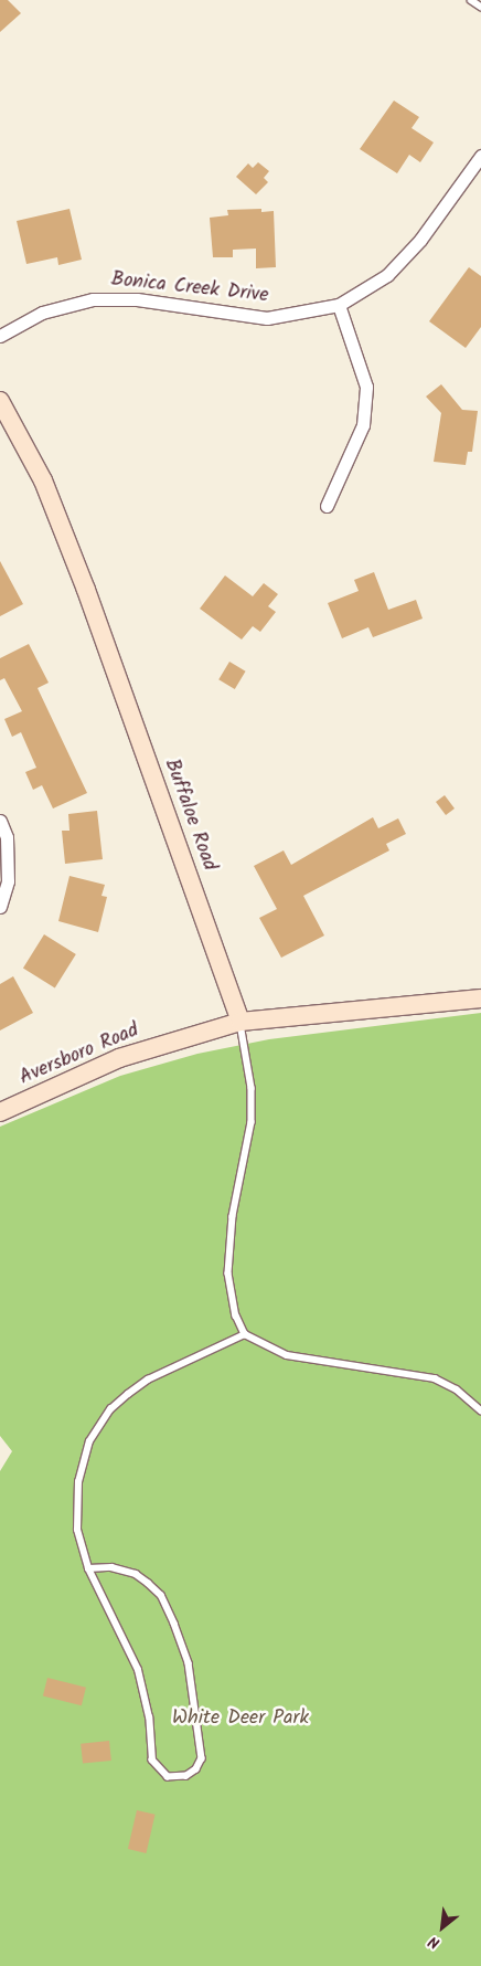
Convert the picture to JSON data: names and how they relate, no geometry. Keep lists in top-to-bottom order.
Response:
{
  "streets": {
    "street": ["Bonica Creek Drive", "Buffaloe Road", "Aversboro Road"]
  },
  "crossings": [
    ["Buffaloe Road", "Aversboro Road"]
  ],
  "parks": ["White Deer Park"],
  "north": "bottom left"
}
